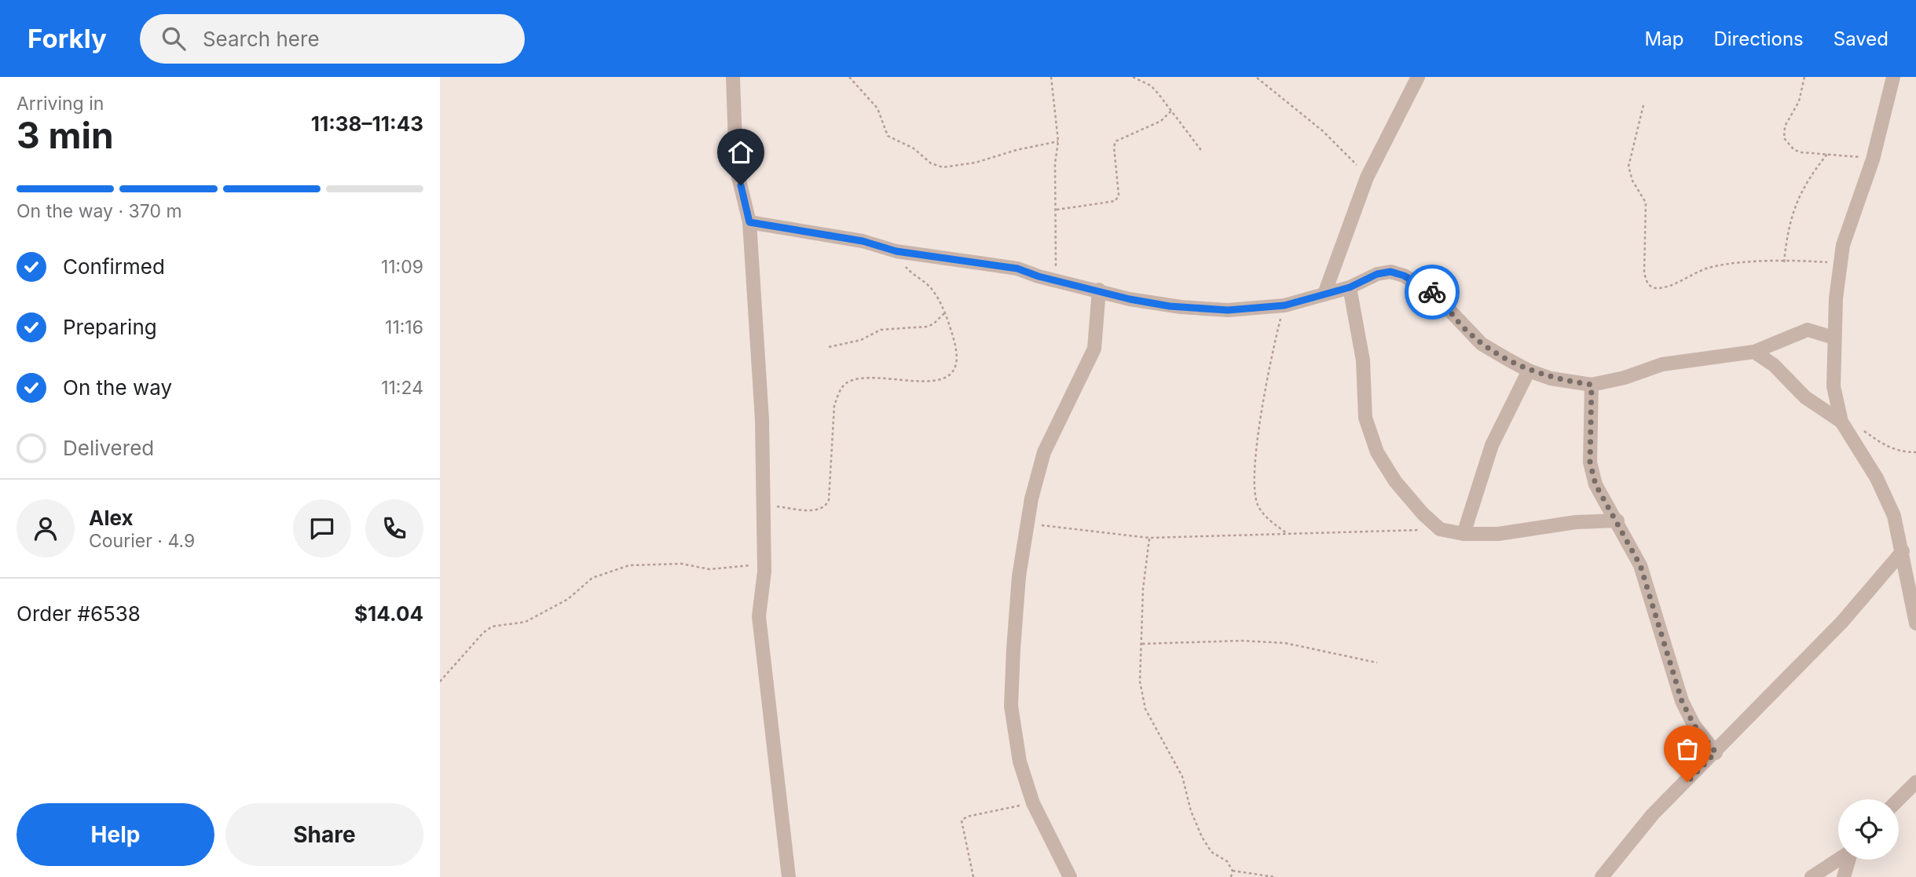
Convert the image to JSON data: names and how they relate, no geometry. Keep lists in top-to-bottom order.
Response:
{
  "page": {
    "header": "Forkly",
    "search": "Search here",
    "nav": ["Map", "Directions", "Saved"],
    "heading": ["3 min", "Arriving in", "11:38–11:43"],
    "panel": [
      "Alex",
      "Courier · 4.9",
      "Order #6538",
      "$14.04"
    ],
    "bar": "On the way · 370 m",
    "list": [
      ["Confirmed", "11:09"],
      ["Preparing", "11:16"],
      ["On the way", "11:24"],
      "Delivered"
    ],
    "buttons": ["Help", "Share"]
  }
}
